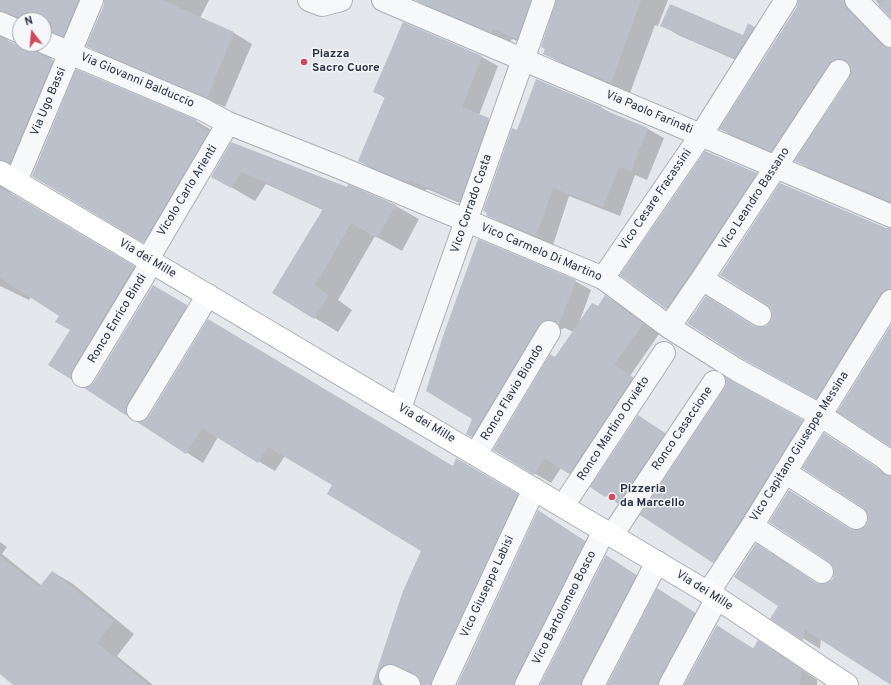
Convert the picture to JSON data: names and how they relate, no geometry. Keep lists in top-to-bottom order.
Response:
{
  "streets": {
    "main road": ["Via dei Mille"],
    "street": [
      "Via Giovanni Balduccio",
      "Via Ugo Bassi",
      "Via Paolo Farinati",
      "Vicolo Carlo Arienti",
      "Vico Leandro Bassano",
      "Vico Cesare Fracassini",
      "Vico Corrado Costa",
      "Vico Carmelo Di Martino",
      "Ronco Enrico Bindi",
      "Ronco Flavio Biondo",
      "Ronco Martino Orvieto",
      "Ronco Casaccione",
      "Vico Capitano Giuseppe Messina",
      "Vico Giuseppe Labisi",
      "Vico Bartolomeo Bosco"
    ]
  },
  "crossings": [
    ["Via Giovanni Balduccio", "Via Ugo Bassi"],
    ["Via Giovanni Balduccio", "Vicolo Carlo Arienti"],
    ["Via Giovanni Balduccio", "Vico Carmelo Di Martino"],
    ["Via Ugo Bassi", "Via dei Mille"],
    ["Via Paolo Farinati", "Vico Leandro Bassano"],
    ["Via Paolo Farinati", "Vico Cesare Fracassini"],
    ["Via Paolo Farinati", "Vico Corrado Costa"],
    ["Vicolo Carlo Arienti", "Vico Carmelo Di Martino"],
    ["Vicolo Carlo Arienti", "Via dei Mille"],
    ["Vicolo Carlo Arienti", "Ronco Enrico Bindi"],
    ["Vico Leandro Bassano", "Vico Carmelo Di Martino"],
    ["Vico Cesare Fracassini", "Vico Carmelo Di Martino"],
    ["Vico Corrado Costa", "Vico Carmelo Di Martino"],
    ["Vico Corrado Costa", "Via dei Mille"],
    ["Vico Carmelo Di Martino", "Vico Capitano Giuseppe Messina"],
    ["Via dei Mille", "Ronco Enrico Bindi"],
    ["Via dei Mille", "Ronco Flavio Biondo"],
    ["Via dei Mille", "Ronco Martino Orvieto"],
    ["Via dei Mille", "Ronco Casaccione"],
    ["Via dei Mille", "Vico Capitano Giuseppe Messina"],
    ["Via dei Mille", "Vico Giuseppe Labisi"],
    ["Via dei Mille", "Vico Bartolomeo Bosco"],
    ["Ronco Casaccione", "Vico Bartolomeo Bosco"]
  ],
  "places": ["Piazza Sacro Cuore", "Pizzeria da Marcello"],
  "north": "top"
}
